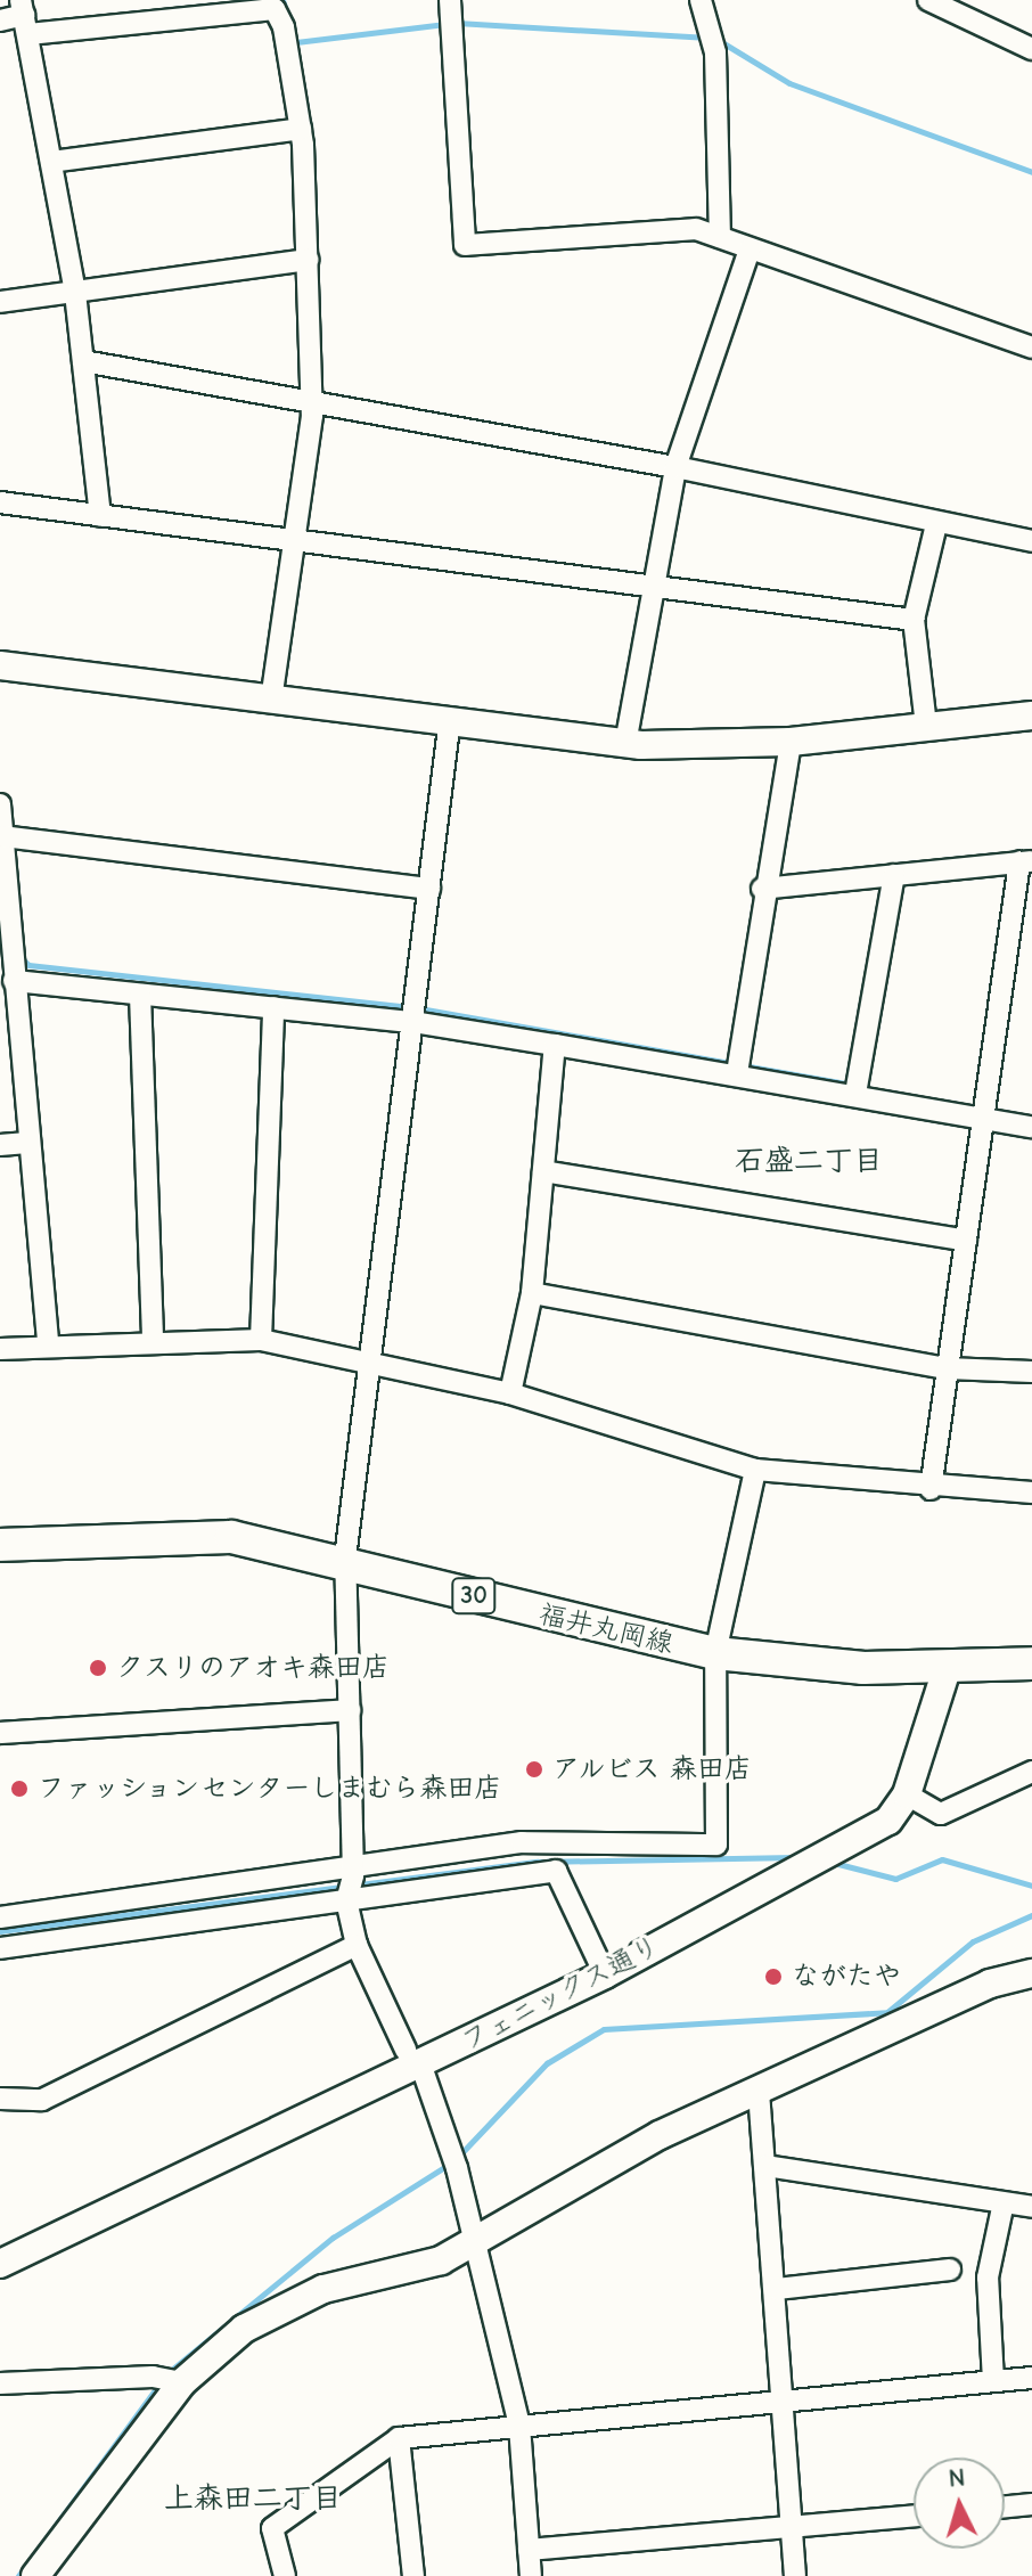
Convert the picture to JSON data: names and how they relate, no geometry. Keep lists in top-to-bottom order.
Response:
{
  "streets": {
    "main road": ["30", "福井丸岡線"],
    "street": ["フェニックス通り"]
  },
  "crossings": [
    ["30", "福井丸岡線"],
    ["30", "フェニックス通り"],
    ["福井丸岡線", "フェニックス通り"]
  ],
  "districts": ["石盛二丁目", "上森田二丁目"],
  "places": [
    "クスリのアオキ森田店",
    "アルビス 森田店",
    "ファッションセンターしまむら森田店",
    "ながたや"
  ],
  "north": "top"
}
